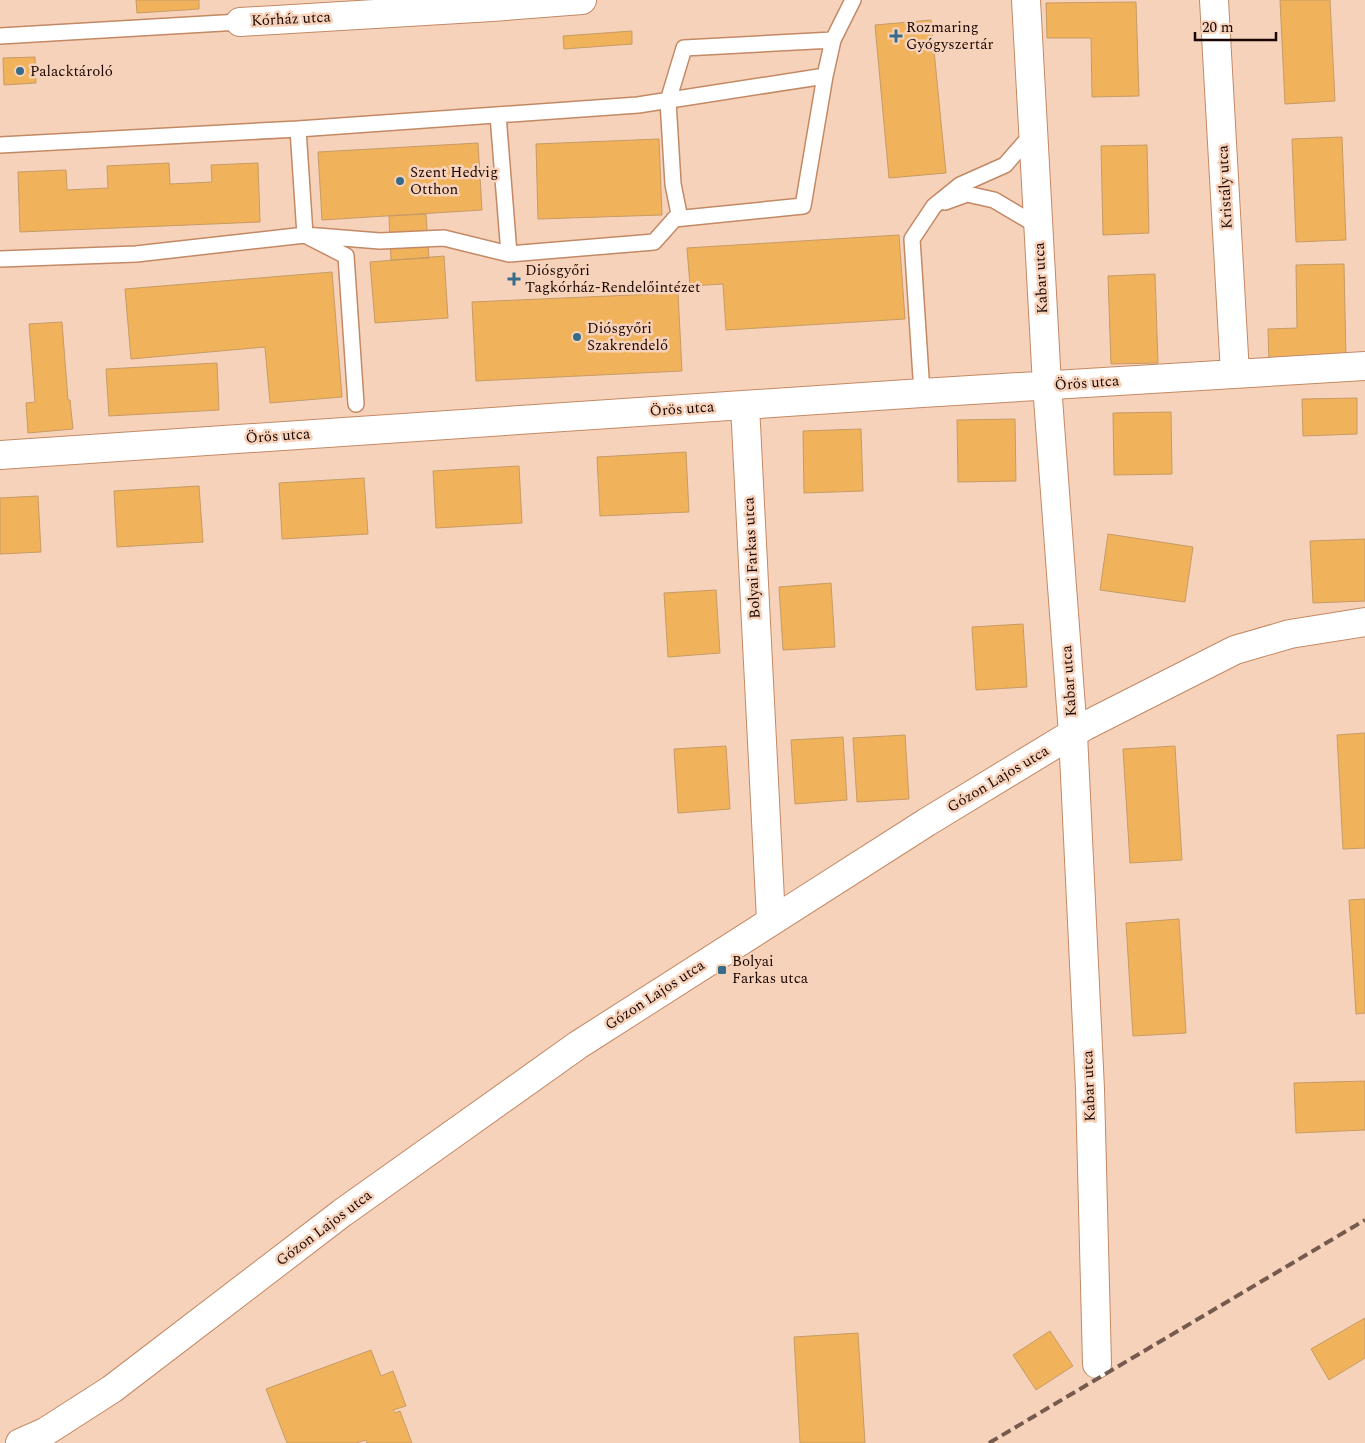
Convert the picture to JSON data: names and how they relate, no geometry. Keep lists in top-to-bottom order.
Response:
{
  "streets": {
    "street": [
      "Kórház utca",
      "Kristály utca",
      "Kabar utca",
      "Örös utca",
      "Bolyai Farkas utca",
      "Gózon Lajos utca"
    ]
  },
  "crossings": [
    ["Kristály utca", "Örös utca"],
    ["Kabar utca", "Örös utca"],
    ["Kabar utca", "Gózon Lajos utca"],
    ["Örös utca", "Bolyai Farkas utca"],
    ["Bolyai Farkas utca", "Gózon Lajos utca"]
  ],
  "places": {
    "health": ["Rozmaring Gyógyszertár", "Diósgyőri Tagkórház-Rendelőintézet"],
    "other": ["Palacktároló", "Szent Hedvig Otthon", "Diósgyőri Szakrendelő"],
    "transit": ["Bolyai Farkas utca"]
  },
  "scale_bar": "20 m"
}
